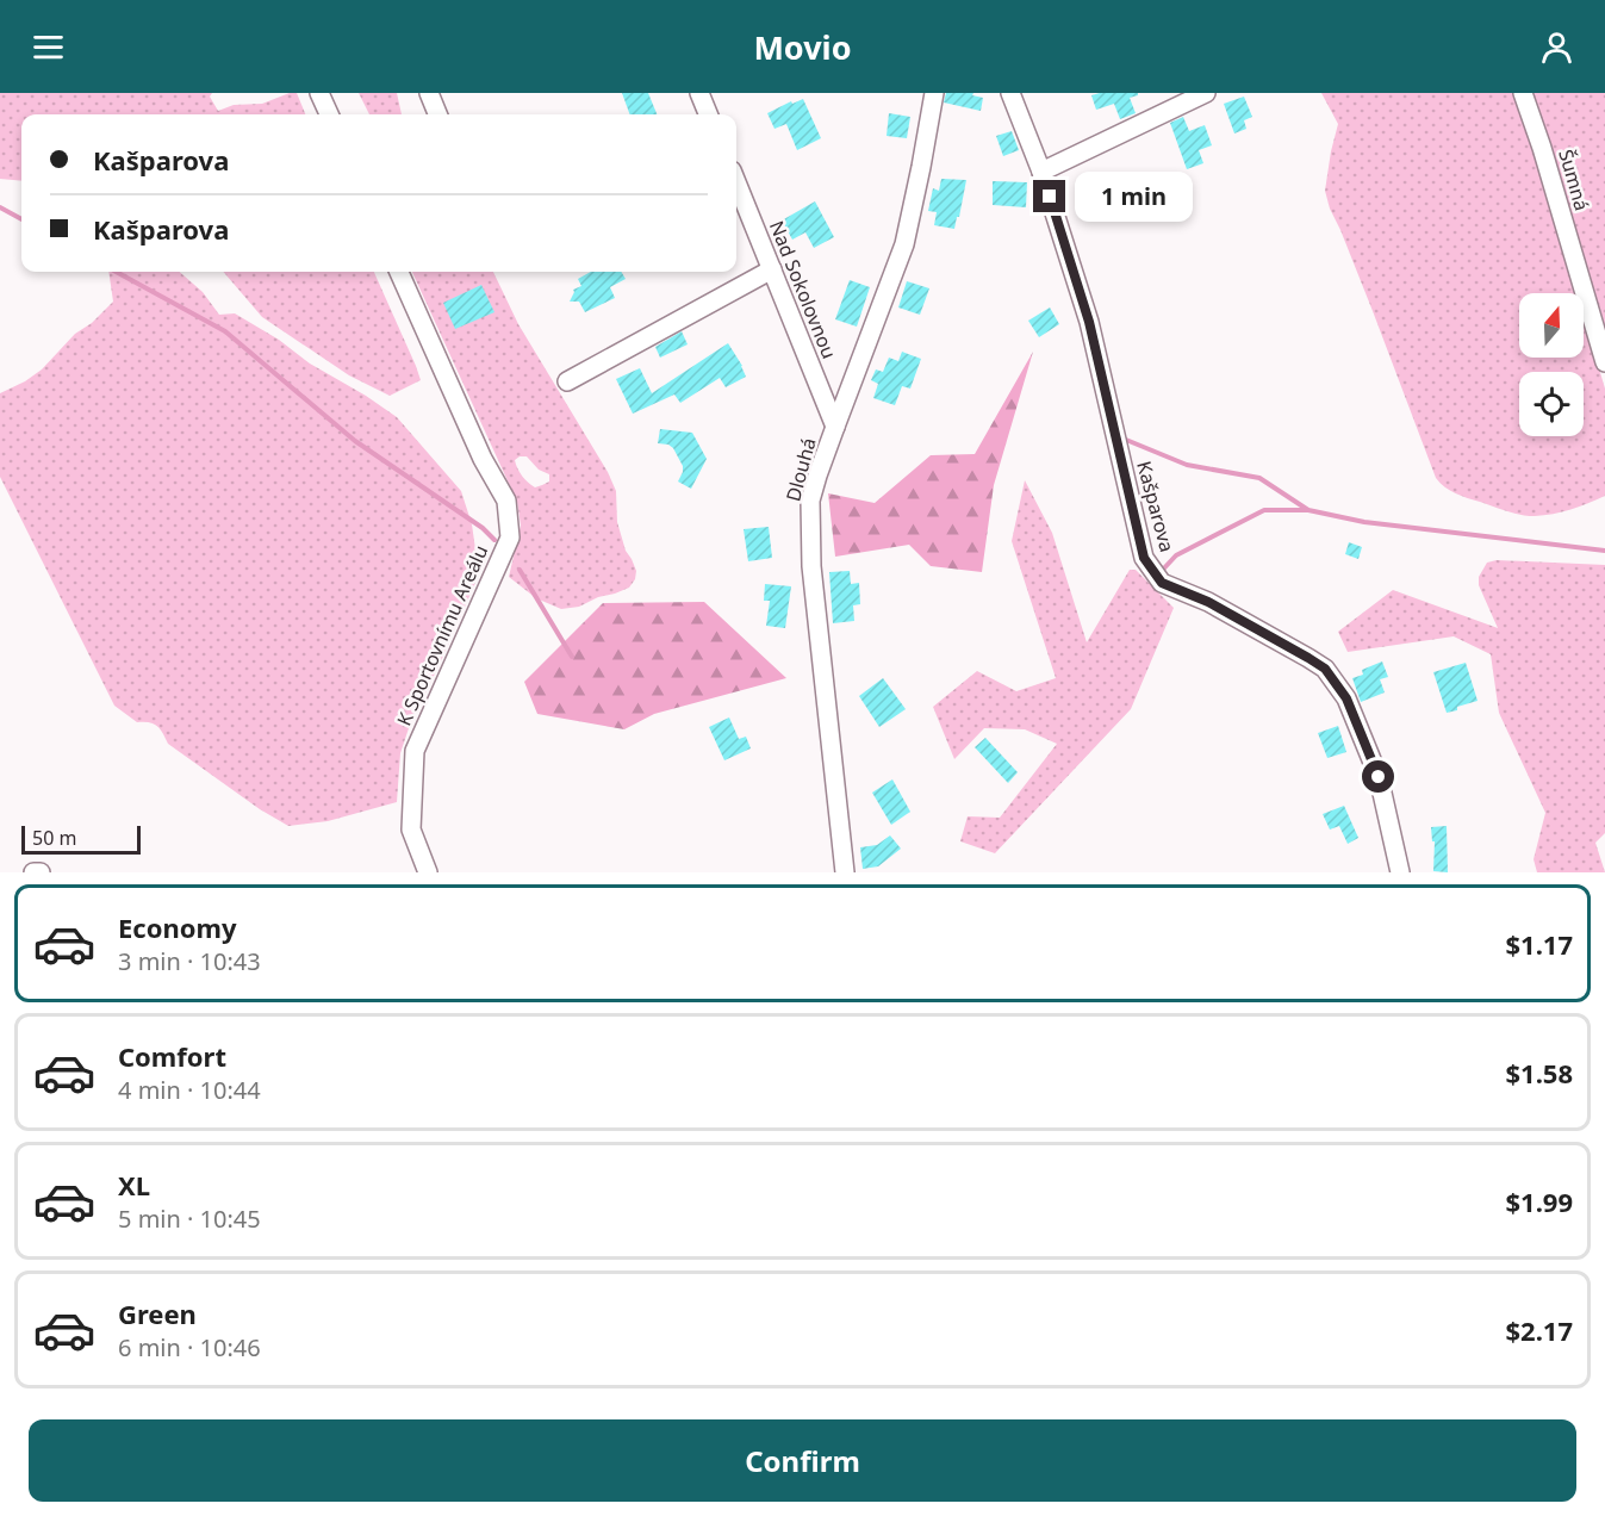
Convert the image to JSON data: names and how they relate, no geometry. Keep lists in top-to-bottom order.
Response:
{
  "streets": {
    "street": [
      "Šumná",
      "Nad Sokolovnou",
      "Dlouhá",
      "Kašparova",
      "K Sportovnímu Areálu"
    ]
  },
  "crossings": [
    ["Nad Sokolovnou", "Dlouhá"]
  ],
  "scale_bar": "50 m",
  "north": "top",
  "page": {
    "header": "Movio",
    "banner": ["Kašparova", "Kašparova"],
    "bubble": "1 min",
    "scale": "50 m",
    "list": [
      {
        "name": "Economy",
        "note": "3 min · 10:43",
        "value": "$1.17"
      },
      {
        "name": "Comfort",
        "note": "4 min · 10:44",
        "value": "$1.58"
      },
      {
        "name": "XL",
        "note": "5 min · 10:45",
        "value": "$1.99"
      },
      {
        "name": "Green",
        "note": "6 min · 10:46",
        "value": "$2.17"
      }
    ],
    "buttons": "Confirm"
  }
}
